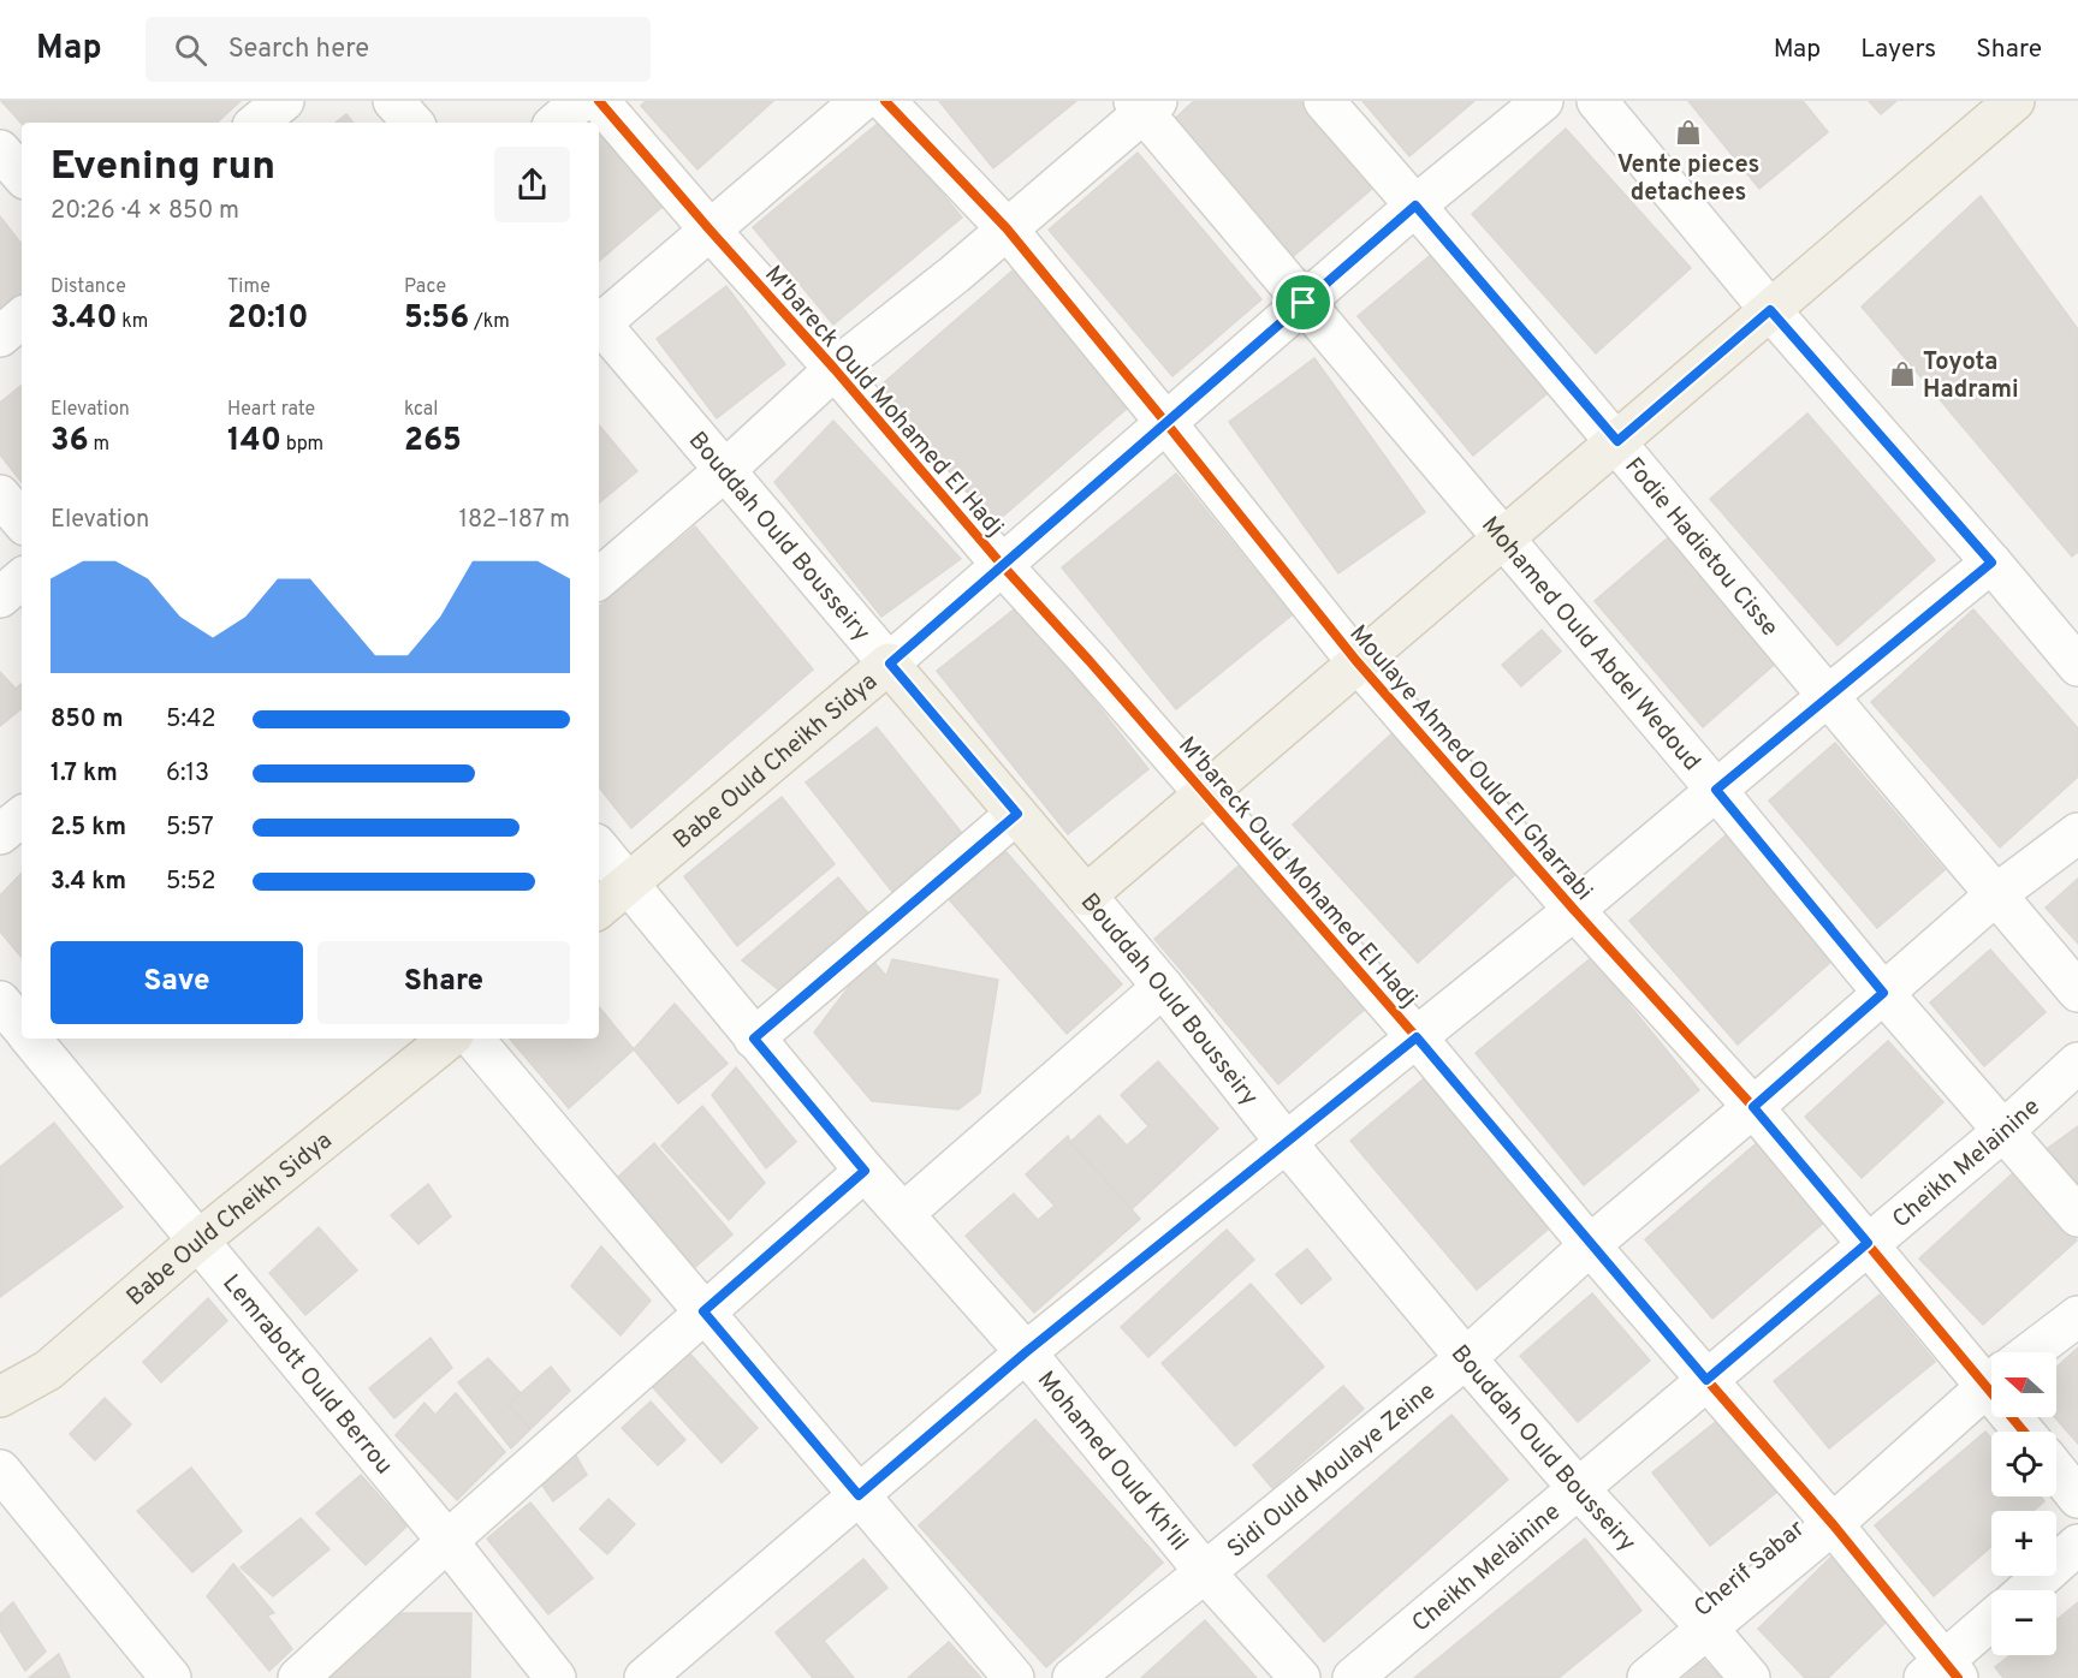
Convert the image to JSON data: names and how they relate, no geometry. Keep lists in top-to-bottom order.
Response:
{
  "streets": {
    "main road": ["Bouddah Ould Bousseiry", "Babe Ould Cheikh Sidya"],
    "street": [
      "M'bareck Ould Mohamed El Hadj",
      "Fodie Hadietou Cisse",
      "Mohamed Ould Abdel Wedoud",
      "Moulaye Ahmed Ould El Gharrabi",
      "Cheikh Melainine",
      "Lemrabott Ould Berrou",
      "Mohamed Ould Kh'lil",
      "Sidi Ould Moulaye Zeine",
      "Cherif Sabar"
    ]
  },
  "crossings": [
    ["M'bareck Ould Mohamed El Hadj", "Babe Ould Cheikh Sidya"],
    ["M'bareck Ould Mohamed El Hadj", "Cheikh Melainine"],
    ["M'bareck Ould Mohamed El Hadj", "Sidi Ould Moulaye Zeine"],
    ["M'bareck Ould Mohamed El Hadj", "Cherif Sabar"],
    ["Bouddah Ould Bousseiry", "Babe Ould Cheikh Sidya"],
    ["Bouddah Ould Bousseiry", "Cheikh Melainine"],
    ["Bouddah Ould Bousseiry", "Sidi Ould Moulaye Zeine"],
    ["Bouddah Ould Bousseiry", "Cherif Sabar"],
    ["Fodie Hadietou Cisse", "Babe Ould Cheikh Sidya"],
    ["Fodie Hadietou Cisse", "Sidi Ould Moulaye Zeine"],
    ["Mohamed Ould Abdel Wedoud", "Babe Ould Cheikh Sidya"],
    ["Mohamed Ould Abdel Wedoud", "Cheikh Melainine"],
    ["Mohamed Ould Abdel Wedoud", "Sidi Ould Moulaye Zeine"],
    ["Babe Ould Cheikh Sidya", "Moulaye Ahmed Ould El Gharrabi"],
    ["Babe Ould Cheikh Sidya", "Lemrabott Ould Berrou"],
    ["Babe Ould Cheikh Sidya", "Mohamed Ould Kh'lil"],
    ["Moulaye Ahmed Ould El Gharrabi", "Cheikh Melainine"],
    ["Moulaye Ahmed Ould El Gharrabi", "Sidi Ould Moulaye Zeine"],
    ["Mohamed Ould Kh'lil", "Sidi Ould Moulaye Zeine"]
  ],
  "places": {
    "shop": ["Vente pieces detachees", "Toyota Hadrami"]
  },
  "north": "left",
  "page": {
    "header": "Map",
    "search": "Search here",
    "nav": ["Map", "Layers", "Share"],
    "heading": ["Evening run", "20:26 · 4 × 850 m"],
    "stats": [
      ["Distance", "3.40 km"],
      ["Time", "20:10"],
      ["Pace", "5:56 /km"],
      ["Elevation", "36 m"],
      ["Heart rate", "140 bpm"],
      ["kcal", "265"]
    ],
    "chart": ["Elevation", "182–187 m"],
    "list": [
      {
        "name": "850 m",
        "note": "5:42"
      },
      {
        "name": "1.7 km",
        "note": "6:13"
      },
      {
        "name": "2.5 km",
        "note": "5:57"
      },
      {
        "name": "3.4 km",
        "note": "5:52"
      }
    ],
    "buttons": ["Save", "Share"],
    "map_buttons": ["+", "−"]
  }
}
